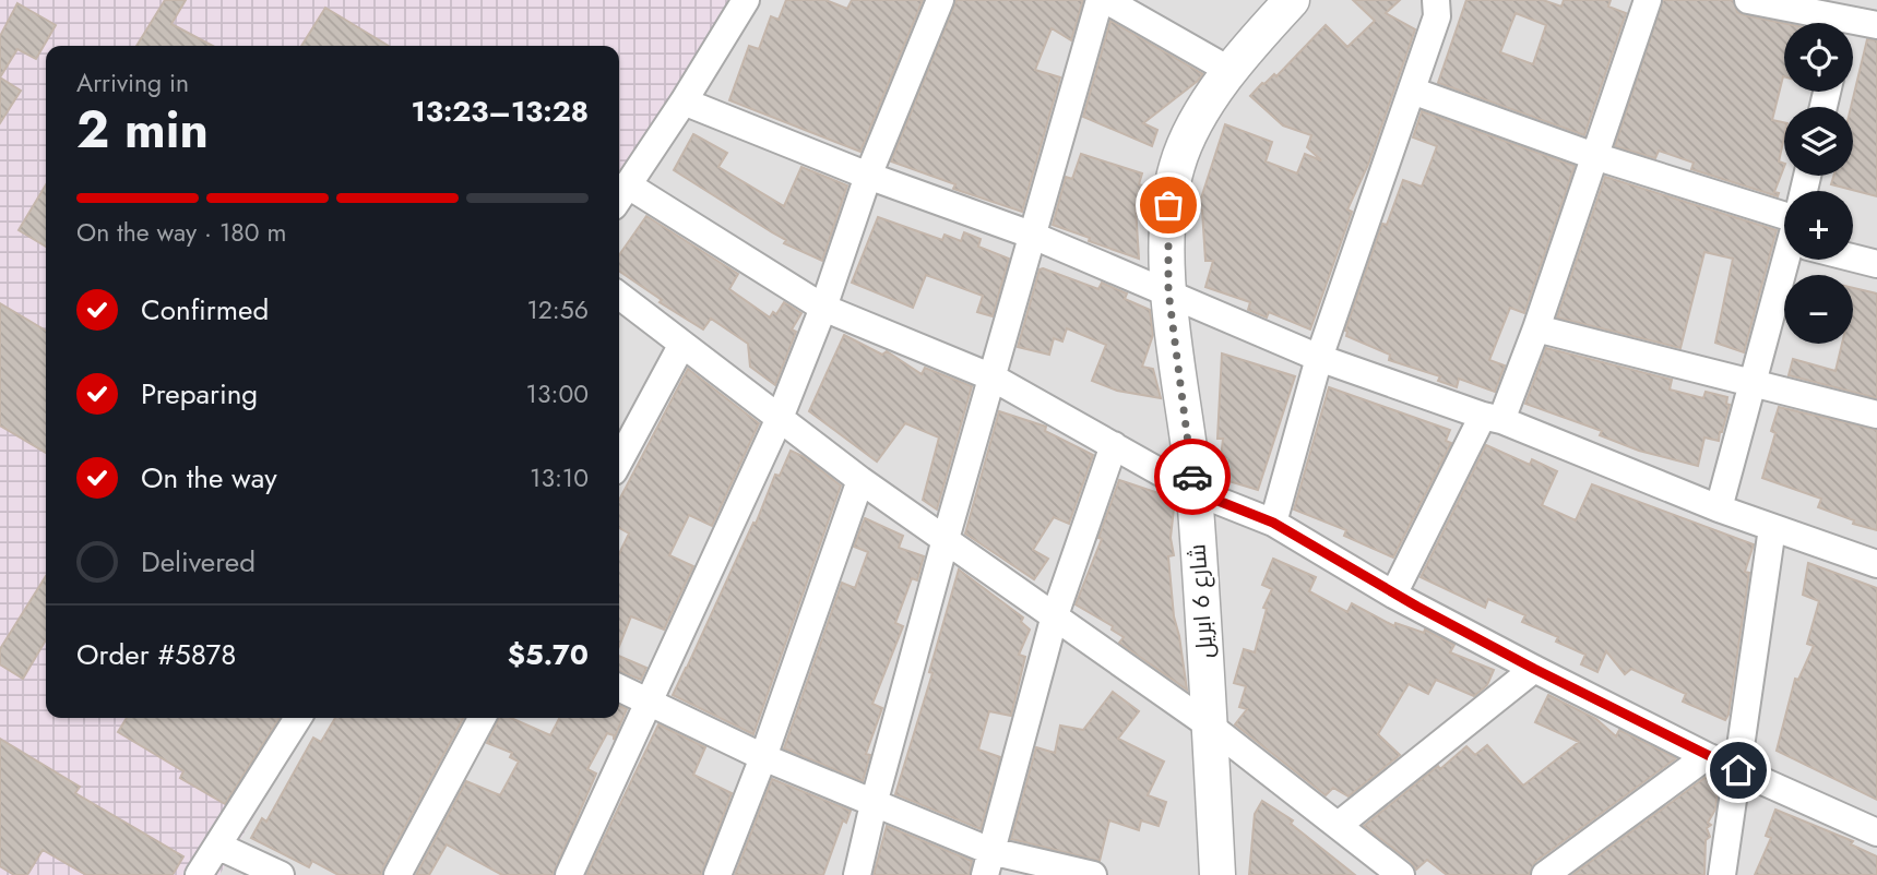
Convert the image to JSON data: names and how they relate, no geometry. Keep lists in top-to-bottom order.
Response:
{
  "streets": {
    "street": ["شارع 6 ابريل"]
  },
  "page": {
    "map_buttons": ["+", "−"],
    "heading": ["2 min", "Arriving in", "13:23–13:28"],
    "panel": ["Order #5878", "$5.70"],
    "bar": "On the way · 180 m",
    "list": [
      ["Confirmed", "12:56"],
      ["Preparing", "13:00"],
      ["On the way", "13:10"],
      "Delivered"
    ]
  }
}
